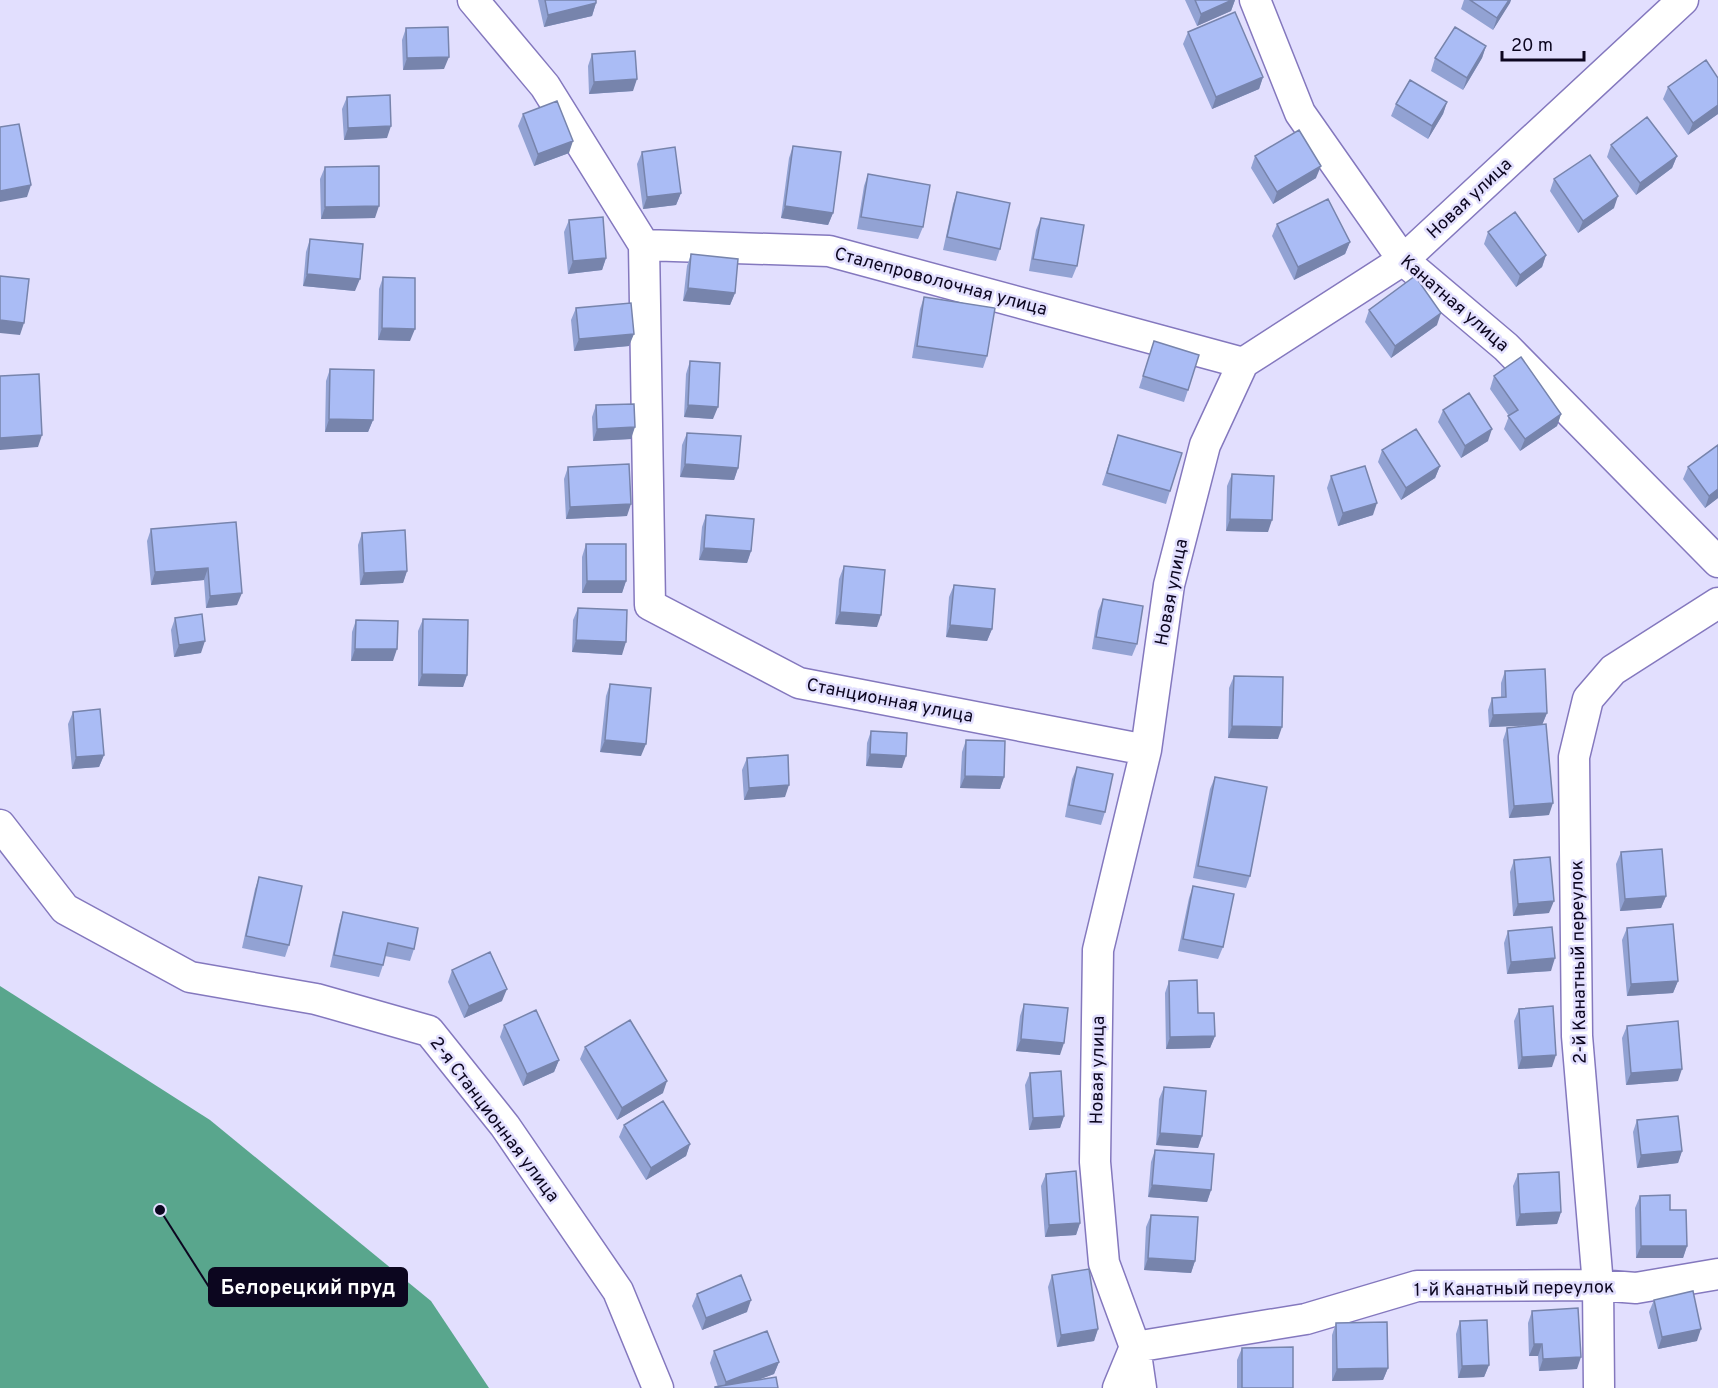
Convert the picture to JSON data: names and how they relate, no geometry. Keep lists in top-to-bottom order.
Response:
{
  "streets": {
    "street": [
      "Новая улица",
      "Сталепроволочная улица",
      "Канатная улица",
      "Станционная улица",
      "2-й Канатный переулок",
      "2-я Станционная улица",
      "1-й Канатный переулок"
    ]
  },
  "crossings": [
    ["Новая улица", "Сталепроволочная улица"],
    ["Новая улица", "Канатная улица"],
    ["Новая улица", "Станционная улица"],
    ["Новая улица", "1-й Канатный переулок"],
    ["Сталепроволочная улица", "Станционная улица"],
    ["2-й Канатный переулок", "1-й Канатный переулок"]
  ],
  "places": ["Белорецкий пруд"],
  "scale_bar": "20 m"
}
